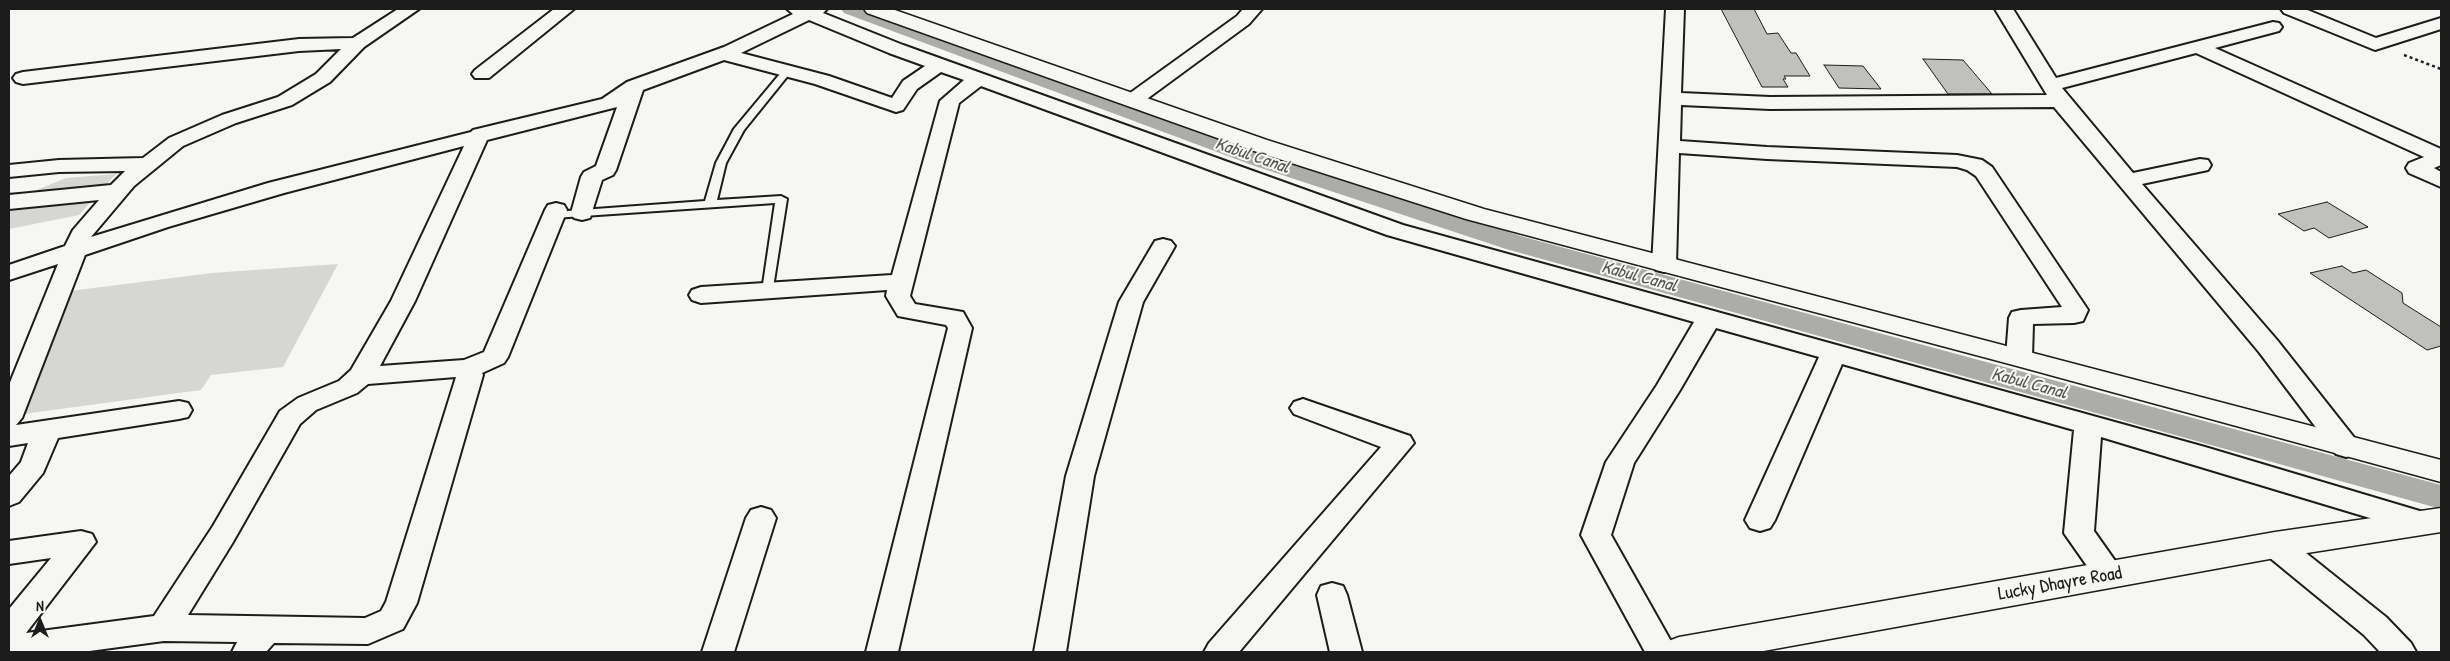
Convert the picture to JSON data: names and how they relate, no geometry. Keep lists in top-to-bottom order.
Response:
{
  "streets": {
    "main road": ["Lucky Dhayre Road"]
  },
  "water": ["Kabul Canal"],
  "north": "top"
}
